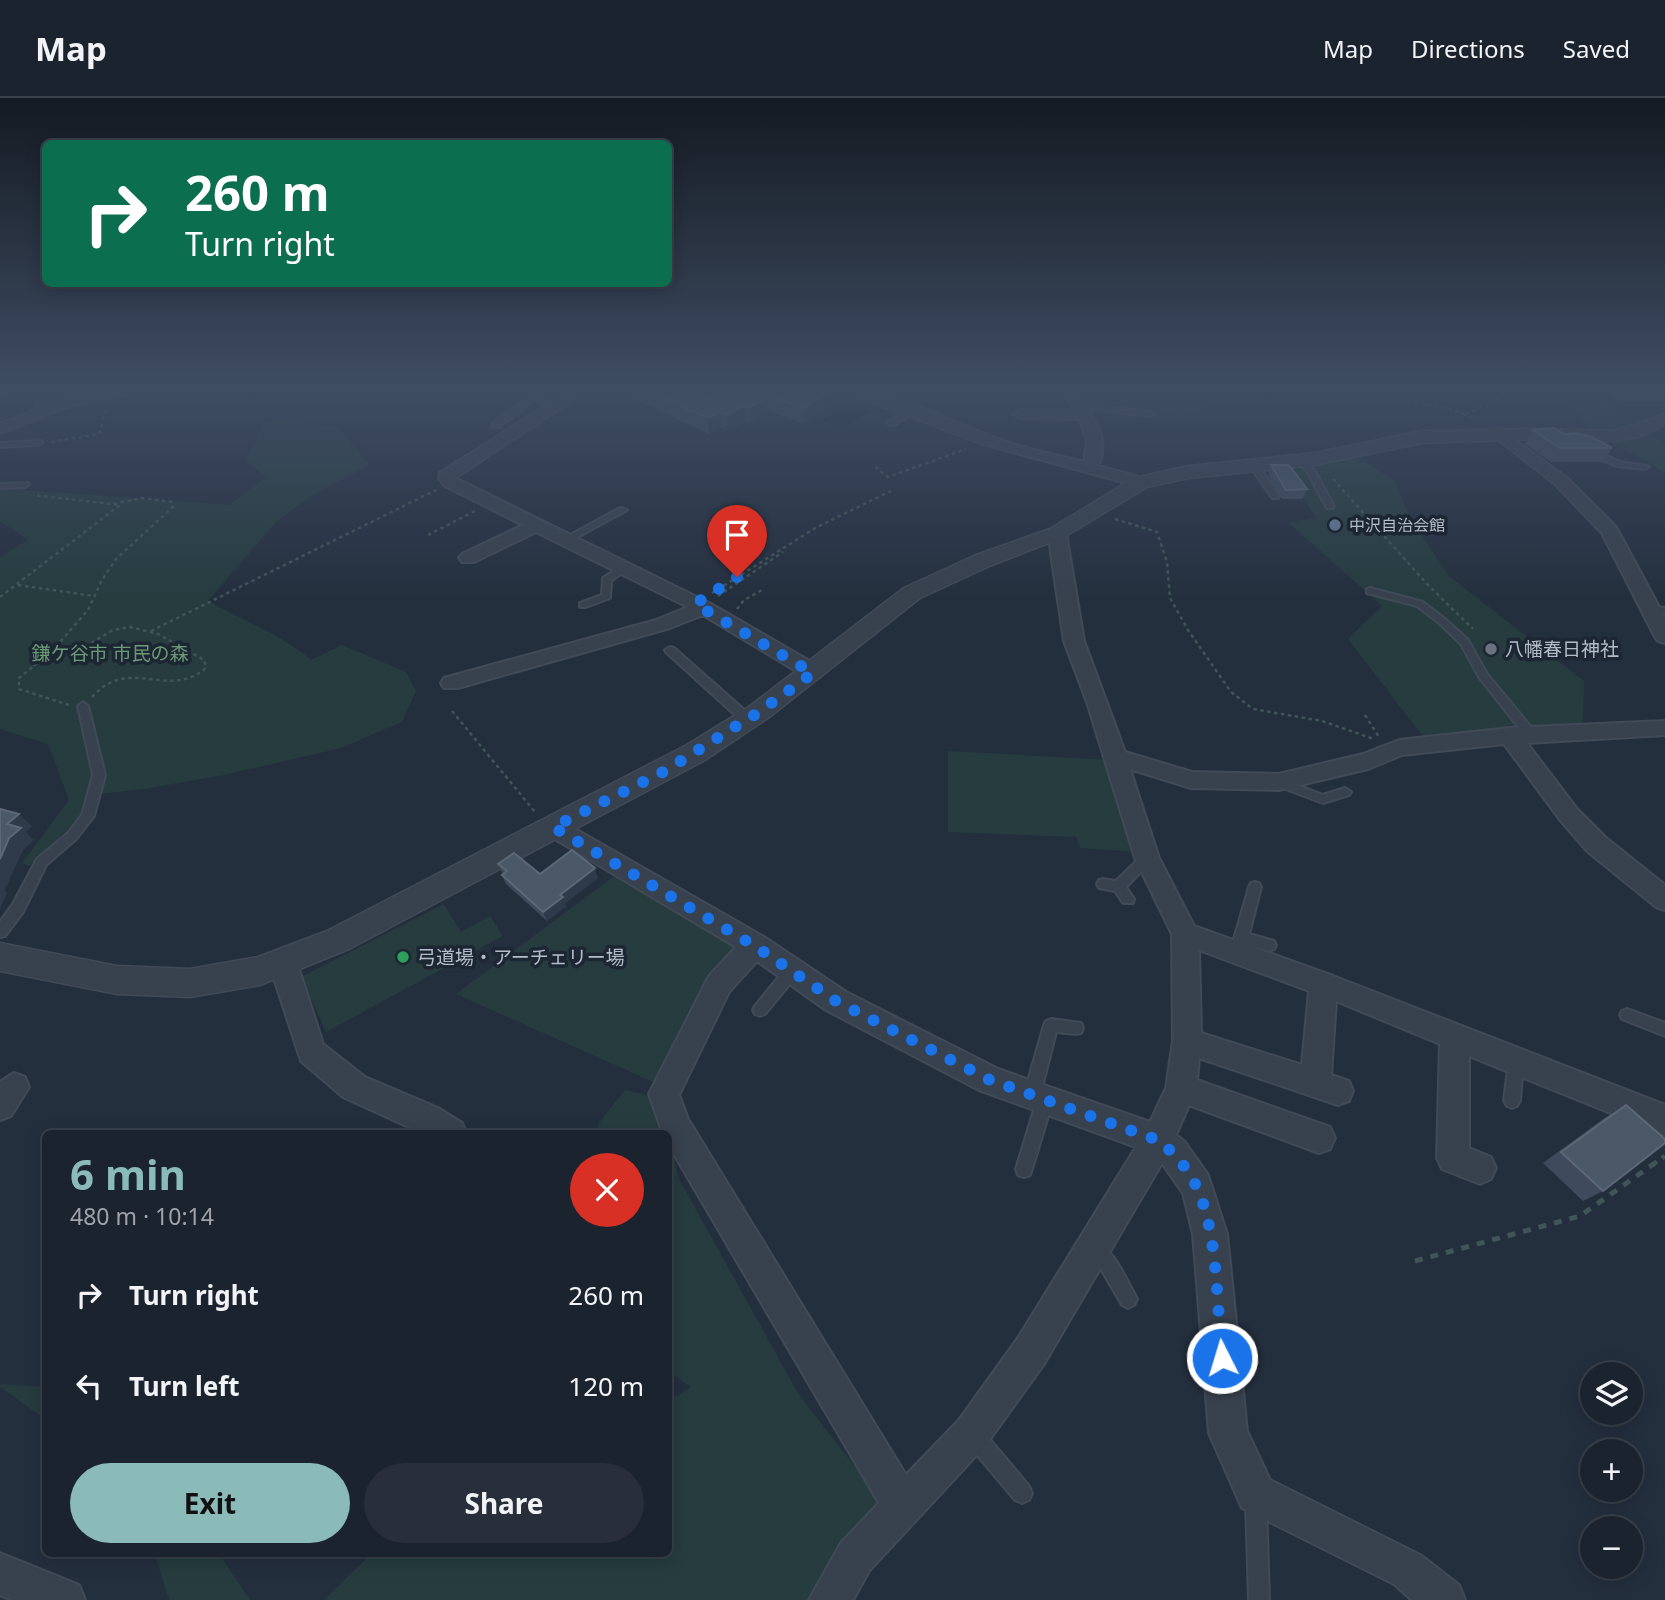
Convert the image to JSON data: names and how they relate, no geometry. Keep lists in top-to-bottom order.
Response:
{
  "parks": ["鎌ケ谷市 市民の森"],
  "places": ["中沢自治会館", "八幡春日神社", "弓道場・アーチェリー場"],
  "page": {
    "header": "Map",
    "nav": ["Map", "Directions", "Saved"],
    "turn": ["260 m", "Turn right"],
    "heading": ["6 min", "480 m · 10:14"],
    "list": [
      {
        "name": "Turn right",
        "value": "260 m"
      },
      {
        "name": "Turn left",
        "value": "120 m"
      }
    ],
    "map_buttons": ["+", "−"],
    "buttons": ["Exit", "Share"]
  }
}
